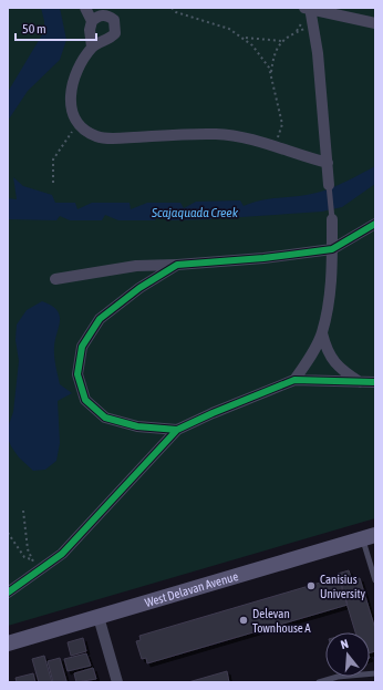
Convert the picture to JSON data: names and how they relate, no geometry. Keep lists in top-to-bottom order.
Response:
{
  "streets": {
    "street": ["West Delavan Avenue"]
  },
  "water": ["Scajaquada Creek"],
  "places": ["Canisius University", "Delevan Townhouse A"],
  "scale_bar": "50 m",
  "north": "top"
}
